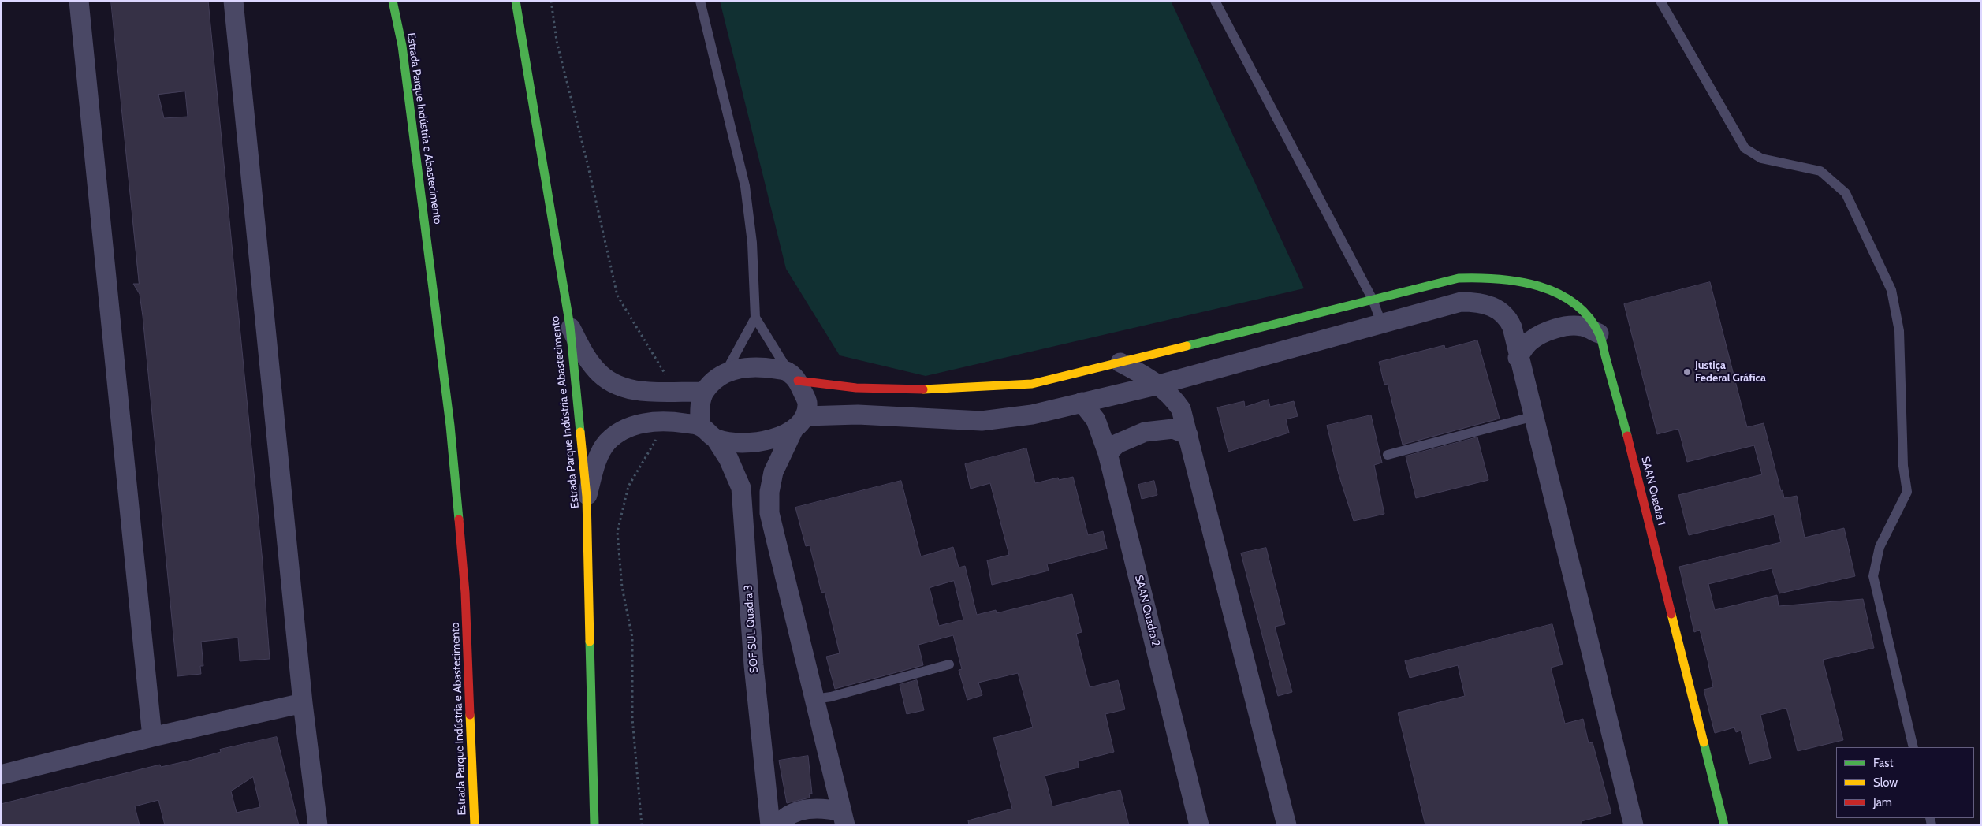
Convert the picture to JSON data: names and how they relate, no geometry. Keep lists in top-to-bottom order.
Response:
{
  "streets": {
    "main road": ["Estrada Parque Indústria e Abastecimento", "SAAN Quadra 1"],
    "street": ["SAAN Quadra 2", "SOF SUL Quadra 3"]
  },
  "crossings": [
    ["SAAN Quadra 1", "SOF SUL Quadra 3"]
  ],
  "places": ["Justiça Federal Gráfica"],
  "legend": ["Fast", "Slow", "Jam"]
}
